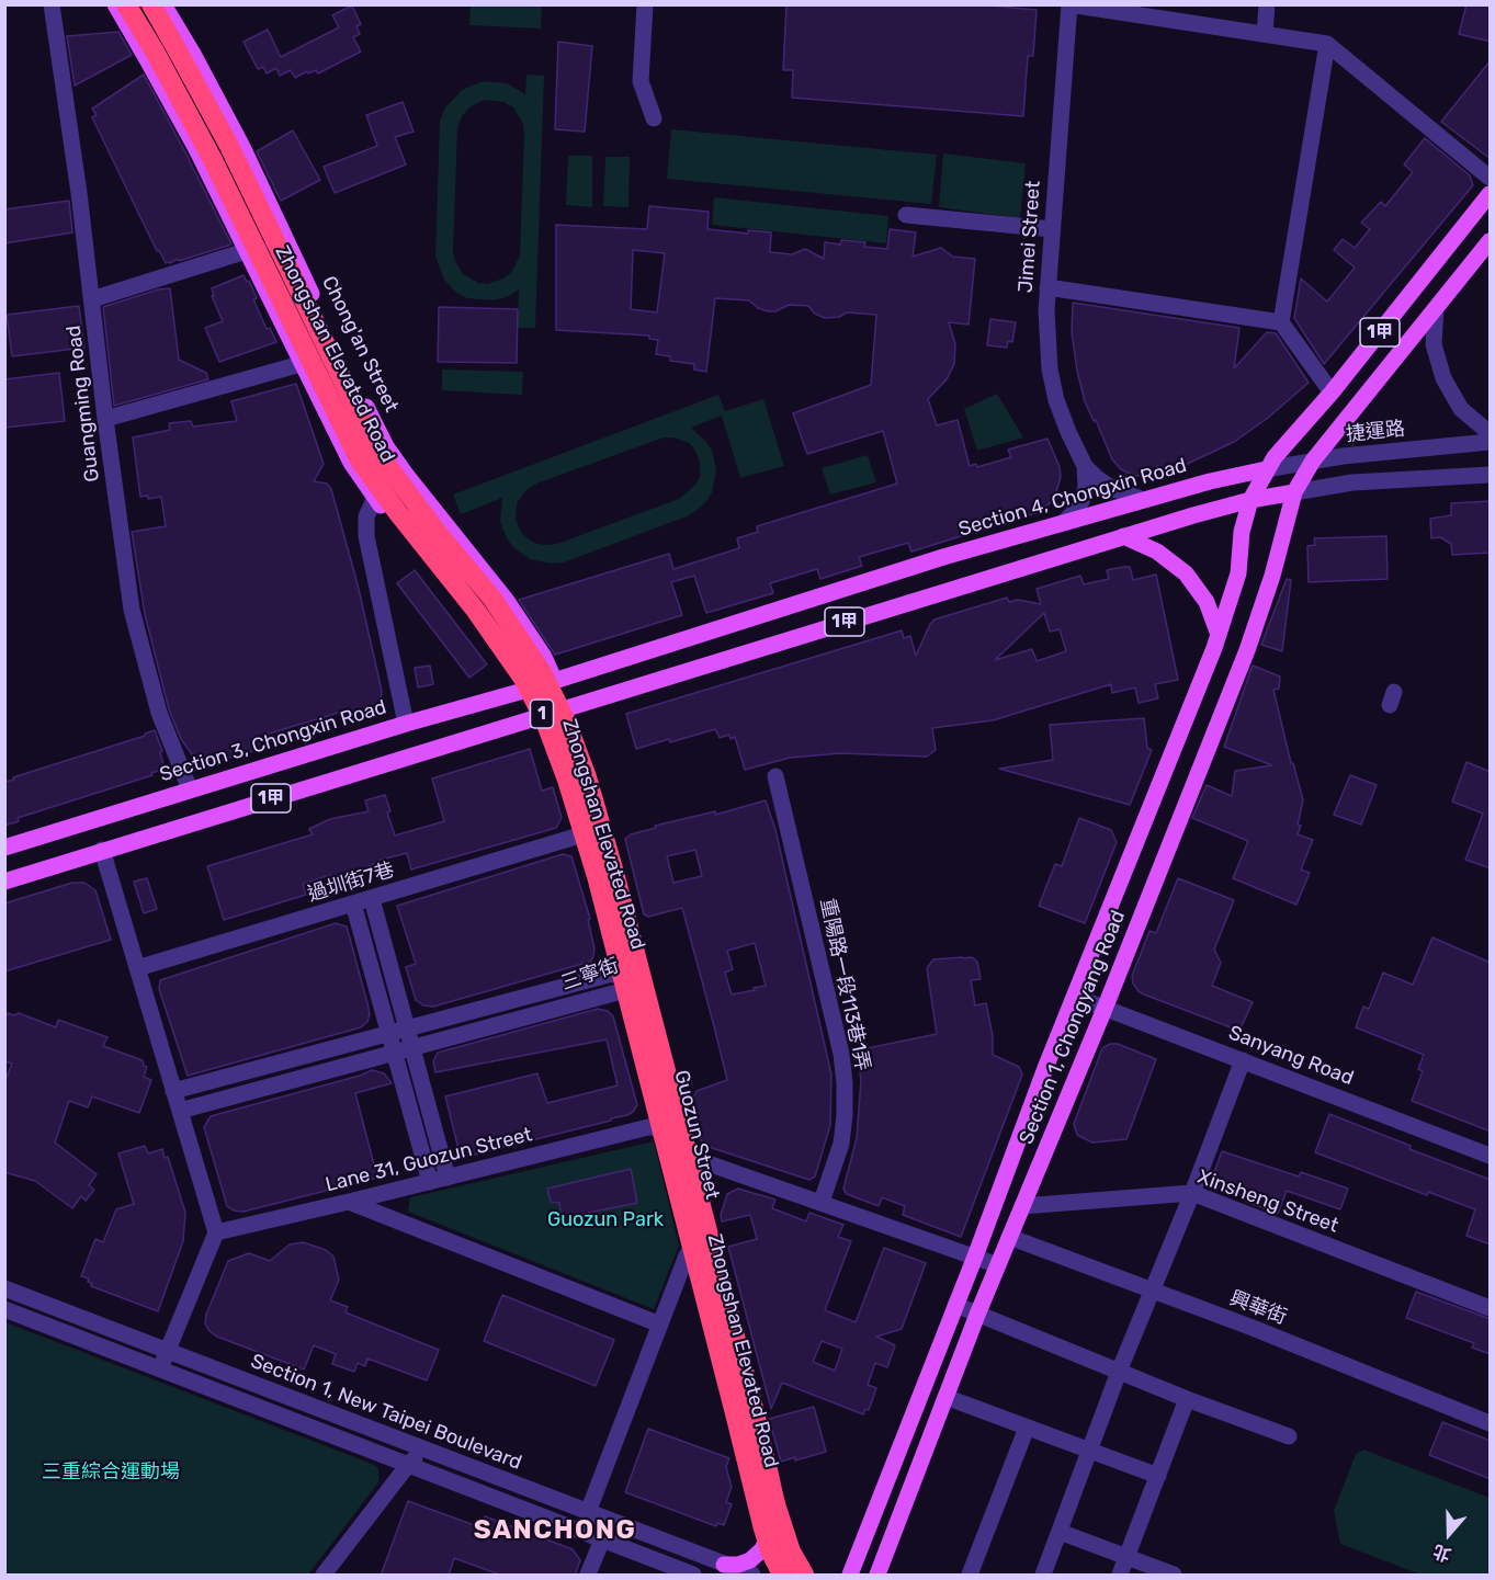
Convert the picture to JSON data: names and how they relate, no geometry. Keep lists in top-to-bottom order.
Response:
{
  "streets": {
    "highway": ["Zhongshan Elevated Road", "1"],
    "main road": [
      "1甲",
      "Chong'an Street",
      "Section 4, Chongxin Road",
      "Section 3, Chongxin Road",
      "Section 1, Chongyang Road",
      "Guozun Street"
    ],
    "street": [
      "Jimei Street",
      "Guangming Road",
      "捷運路",
      "過圳街7巷",
      "三寧街",
      "重陽路一段113巷1弄",
      "Sanyang Road",
      "Lane 31, Guozun Street",
      "Xinsheng Street",
      "興華街",
      "Section 1, New Taipei Boulevard"
    ]
  },
  "crossings": [
    ["Jimei Street", "Section 4, Chongxin Road"],
    ["1甲", "捷運路"],
    ["1甲", "Section 4, Chongxin Road"],
    ["1甲", "1"],
    ["1甲", "Section 1, Chongyang Road"],
    ["1甲", "Guozun Street"],
    ["Chong'an Street", "Section 4, Chongxin Road"],
    ["Chong'an Street", "Section 3, Chongxin Road"],
    ["Chong'an Street", "Guozun Street"],
    ["Guangming Road", "Section 3, Chongxin Road"],
    ["捷運路", "Section 4, Chongxin Road"],
    ["捷運路", "Section 1, Chongyang Road"],
    ["Section 4, Chongxin Road", "Section 3, Chongxin Road"],
    ["Section 4, Chongxin Road", "Section 1, Chongyang Road"],
    ["Section 4, Chongxin Road", "Guozun Street"],
    ["1", "Section 3, Chongxin Road"],
    ["1", "Guozun Street"],
    ["Section 3, Chongxin Road", "Guozun Street"],
    ["三寧街", "Guozun Street"],
    ["Section 1, Chongyang Road", "Sanyang Road"],
    ["Section 1, Chongyang Road", "Xinsheng Street"],
    ["Section 1, Chongyang Road", "興華街"],
    ["Guozun Street", "Lane 31, Guozun Street"]
  ],
  "districts": ["SANCHONG"],
  "parks": ["Guozun Park", "三重綜合運動場"],
  "north": "bottom"
}
